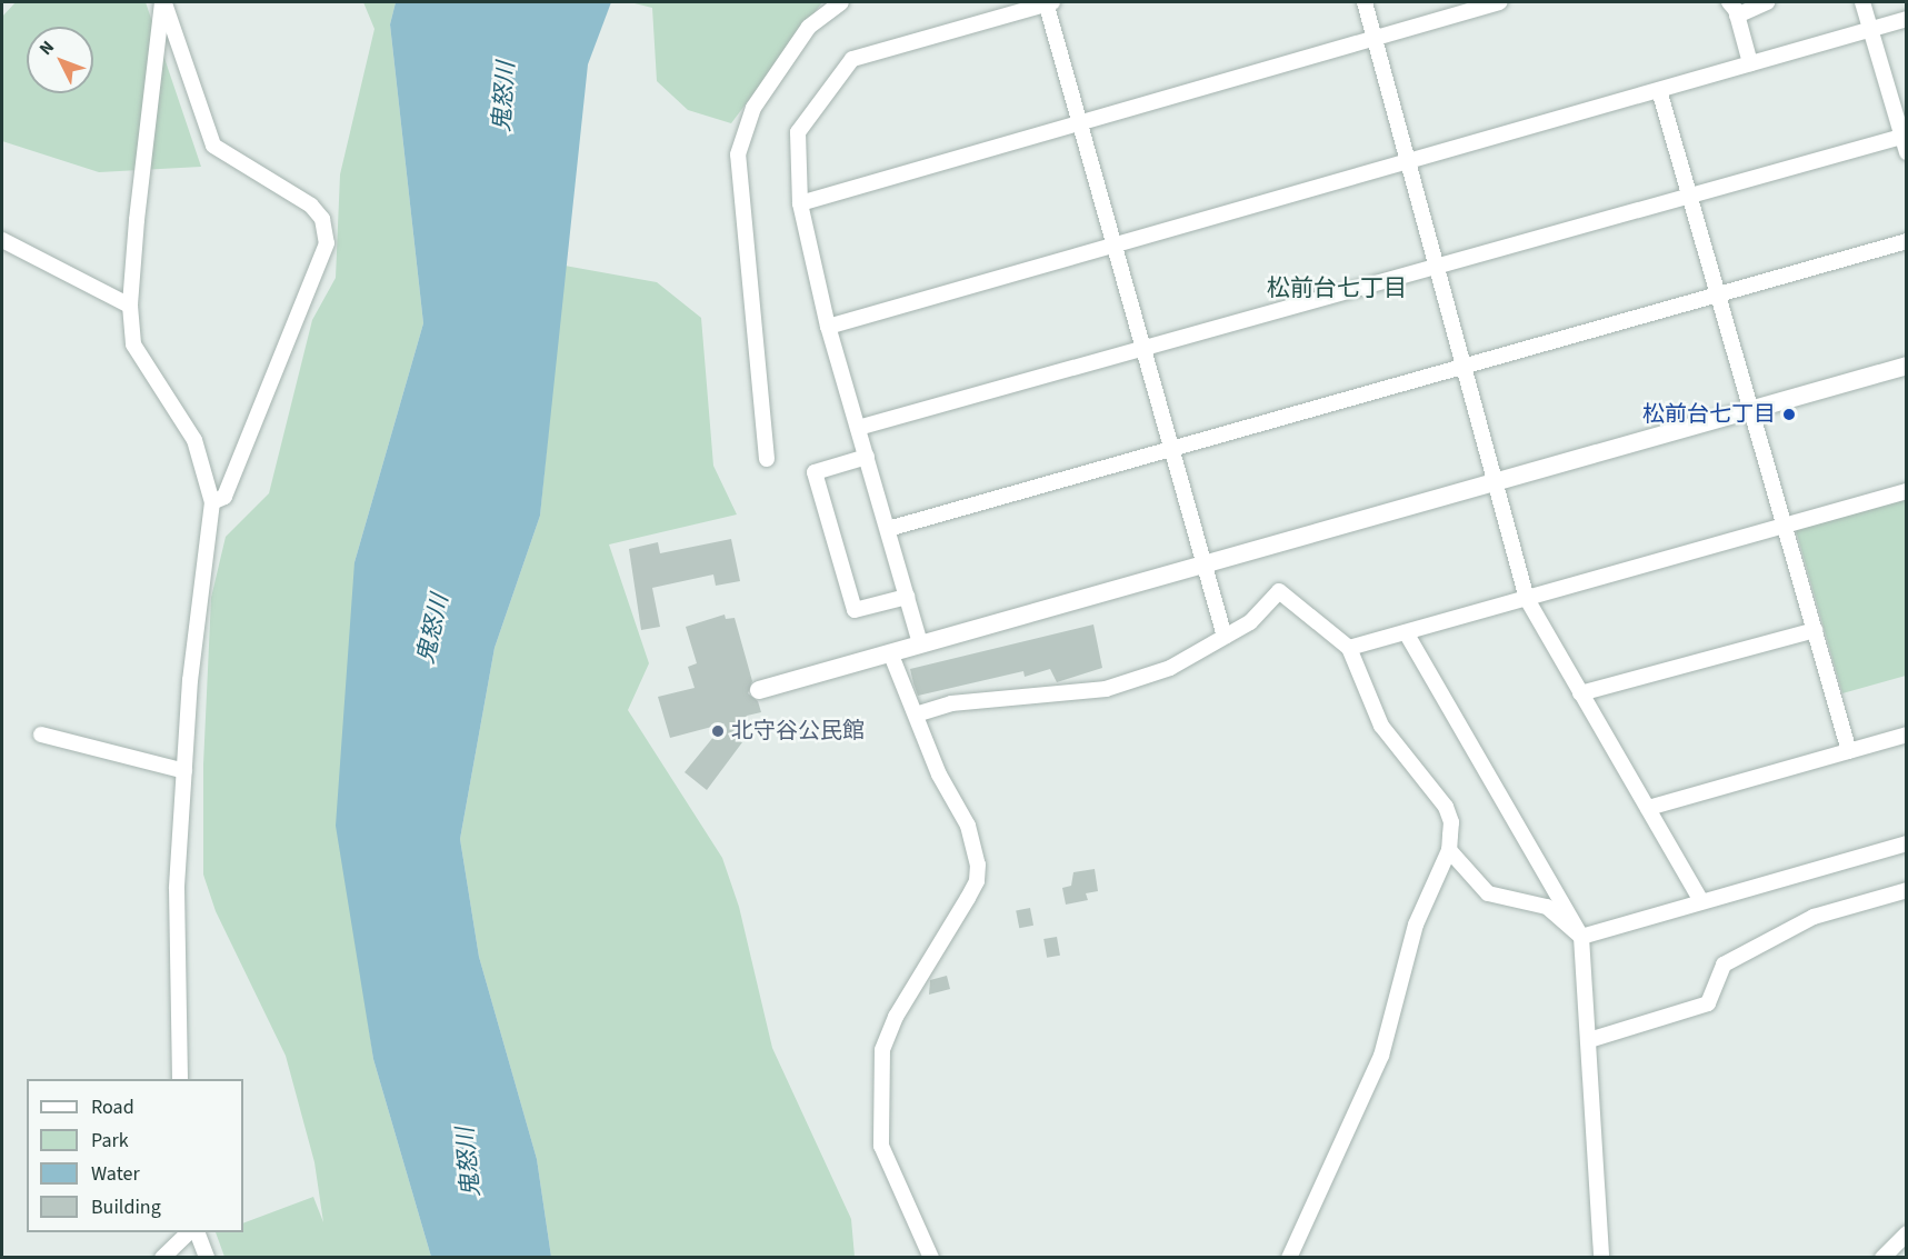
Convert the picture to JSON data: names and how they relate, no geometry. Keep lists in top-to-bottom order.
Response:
{
  "districts": ["松前台七丁目"],
  "water": ["鬼怒川"],
  "places": ["松前台七丁目", "北守谷公民館"],
  "legend": [
    "Road",
    "Park",
    "Water",
    "Building"
  ],
  "north": "top left"
}
